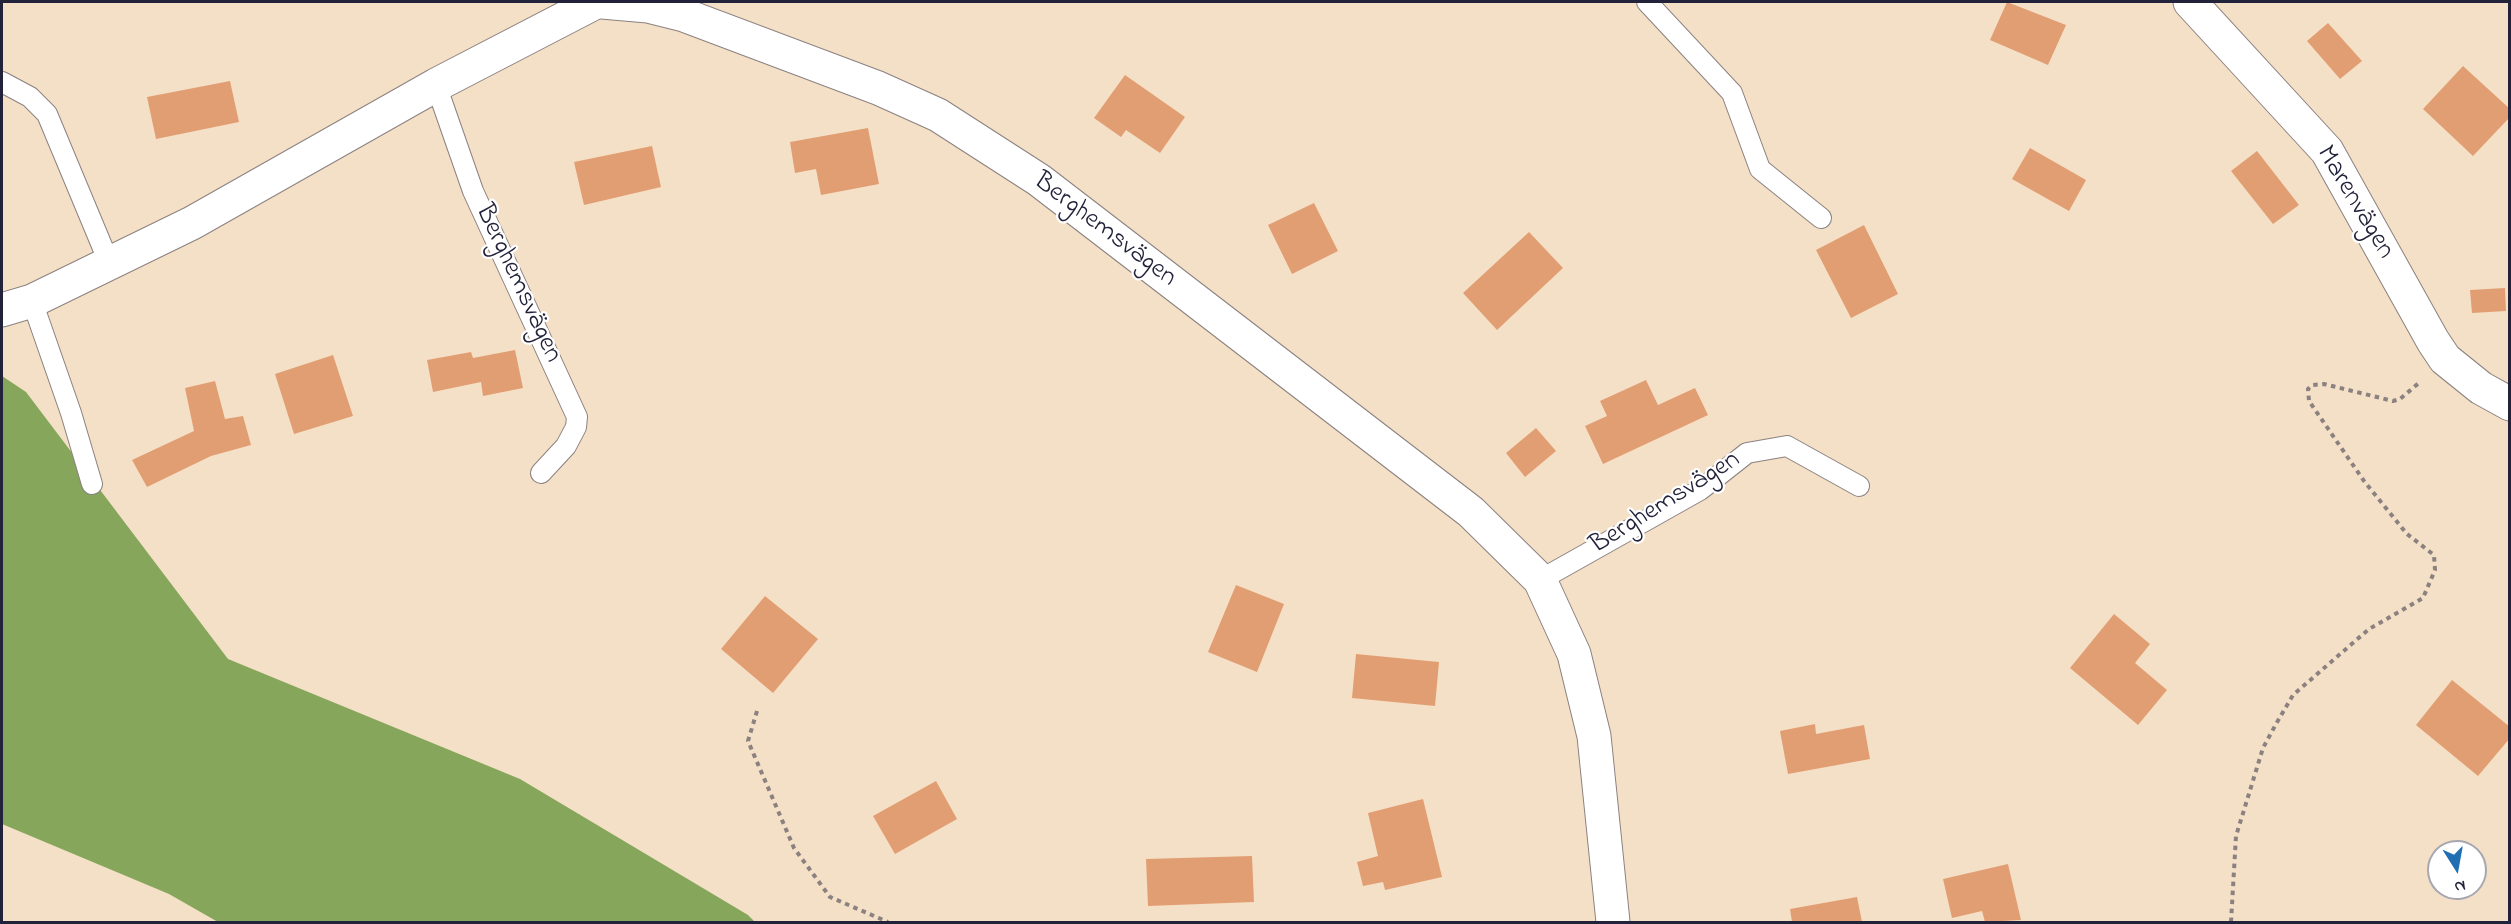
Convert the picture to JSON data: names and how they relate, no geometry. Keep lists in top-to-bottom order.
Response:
{
  "streets": {
    "street": ["Marenvägen", "Berghemsvägen"]
  },
  "north": "bottom"
}
